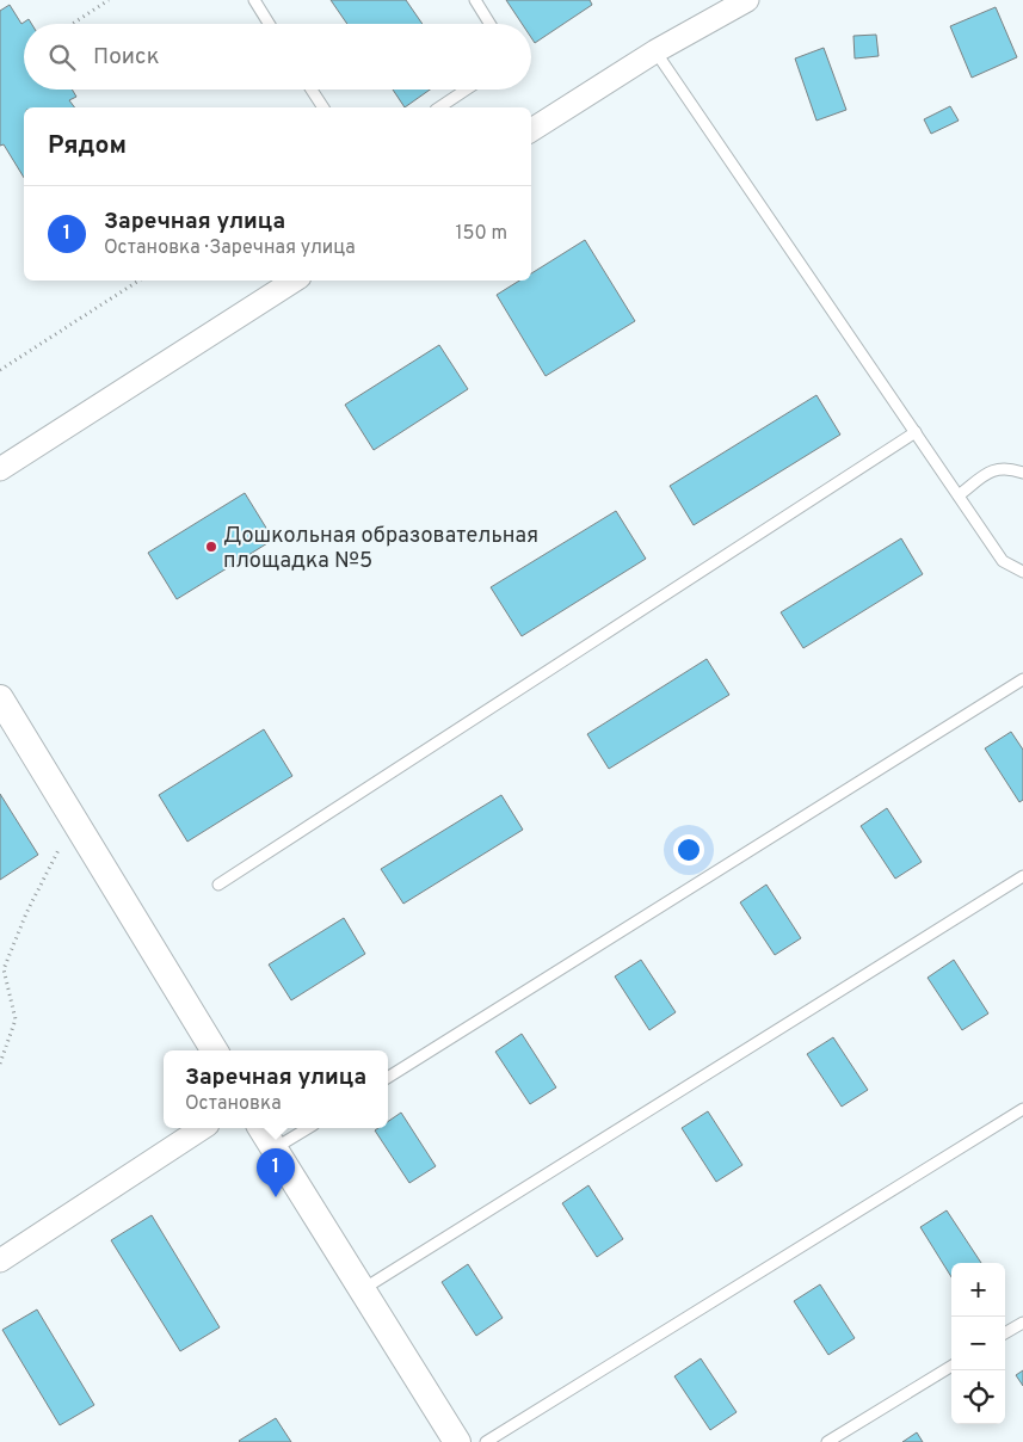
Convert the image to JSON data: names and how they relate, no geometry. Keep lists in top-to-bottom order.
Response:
{
  "places": ["Дошкольная образовательная площадка №5"],
  "page": {
    "search": "Поиск",
    "heading": "Рядом",
    "list": [
      {
        "mark": "1",
        "name": "Заречная улица",
        "note": "Остановка · Заречная улица",
        "value": "150 m"
      }
    ],
    "popup": ["Заречная улица", "Остановка"],
    "pins": "1",
    "map_buttons": ["+", "−"]
  }
}
